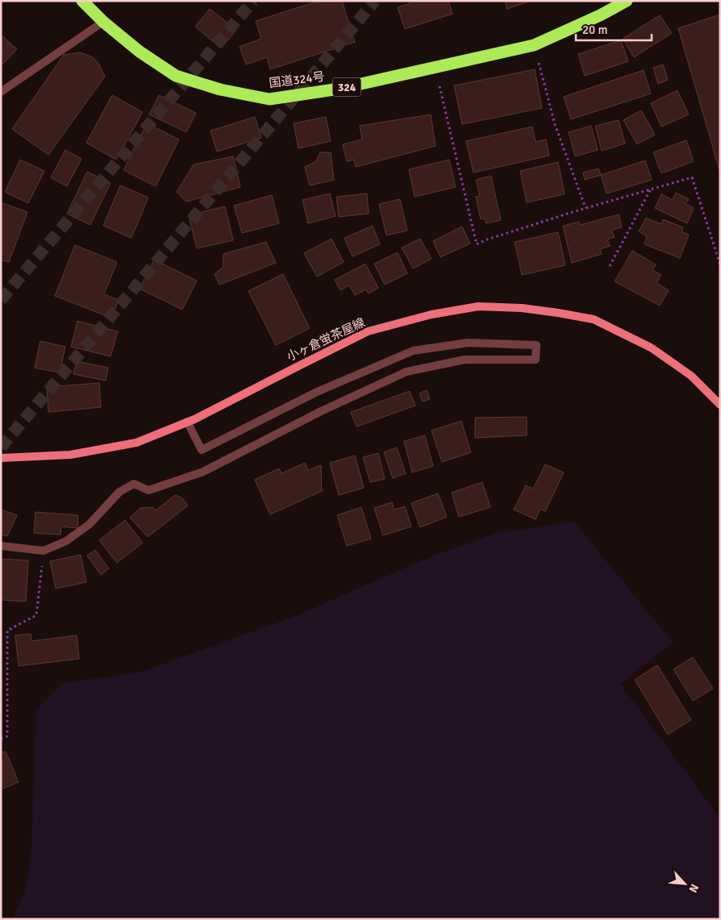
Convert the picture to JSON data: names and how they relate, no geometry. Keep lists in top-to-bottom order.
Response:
{
  "streets": {
    "highway": ["国道324号", "324"],
    "street": ["小ヶ倉蛍茶屋線"]
  },
  "scale_bar": "20 m",
  "north": "bottom right"
}
